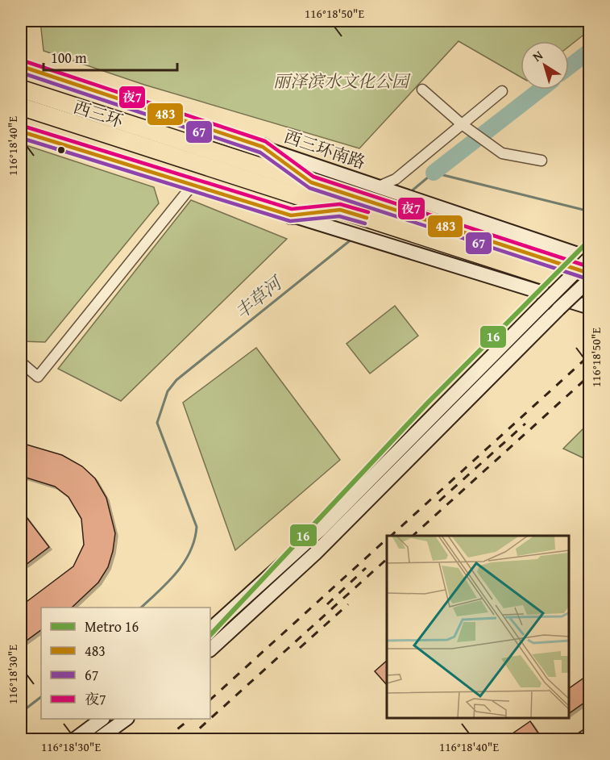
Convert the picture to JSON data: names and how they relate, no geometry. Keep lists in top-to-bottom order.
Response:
{
  "streets": {
    "highway": ["西三环"],
    "street": ["西三环南路"]
  },
  "water": ["丰草河"],
  "parks": ["丽泽滨水文化公园"],
  "lines": [
    "transit line 夜7",
    "transit line 483",
    "transit line 67",
    "metro line 16"
  ],
  "legend": [
    "Metro 16",
    "483",
    "67",
    "夜7"
  ],
  "scale_bar": "100 m",
  "north": "top left",
  "coordinates": ["116°18'50\"E", "116°18'40\"E", "116°18'30\"E"]
}
